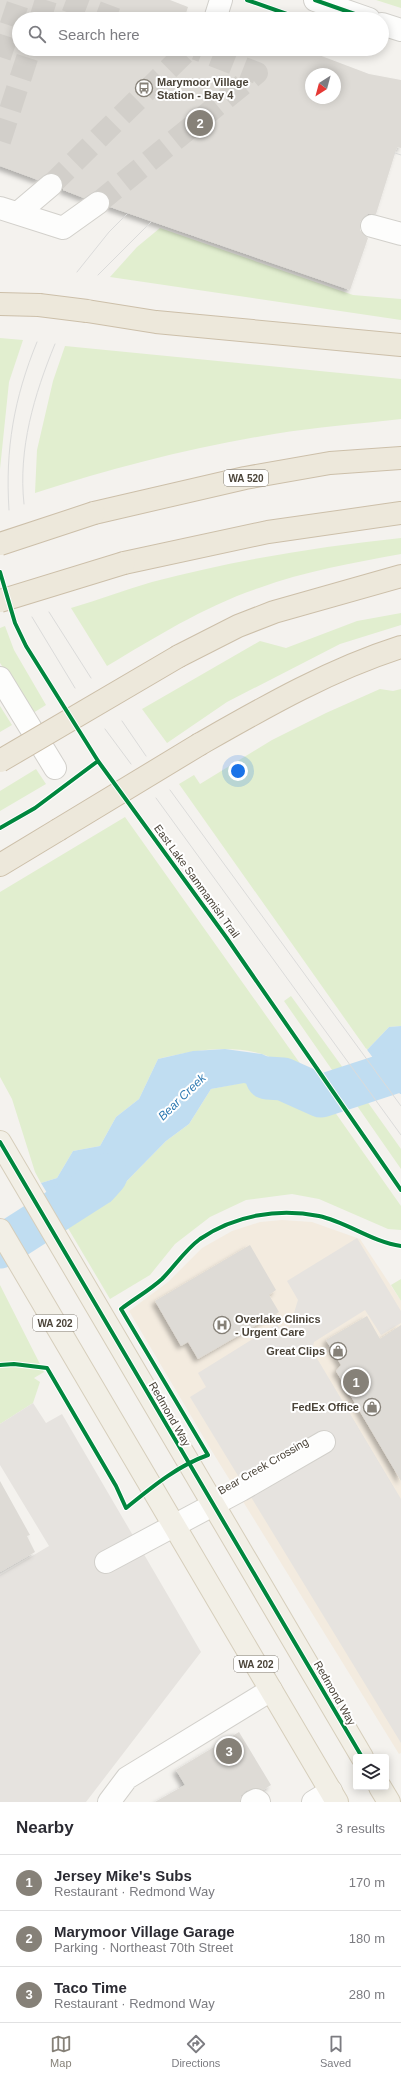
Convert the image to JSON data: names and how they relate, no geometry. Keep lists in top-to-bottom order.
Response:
{
  "streets": {
    "highway": ["WA 520"],
    "main road": ["WA 202", "Redmond Way"],
    "street": ["Bear Creek Crossing"],
    "cycle path": ["East Lake Sammamish Trail"]
  },
  "crossings": [
    ["WA 202", "Bear Creek Crossing"],
    ["Redmond Way", "Bear Creek Crossing"]
  ],
  "water": ["Bear Creek"],
  "places": {
    "bus stop": ["Marymoor Village Station - Bay 4"],
    "hospital": ["Overlake Clinics - Urgent Care"],
    "shop": ["Great Clips", "FedEx Office"]
  },
  "north": "bottom left",
  "page": {
    "search": "Search here",
    "pins": ["2", "1", "3"],
    "heading": ["Nearby", "3 results"],
    "list": [
      {
        "mark": "1",
        "name": "Jersey Mike's Subs",
        "note": "Restaurant · Redmond Way",
        "value": "170 m"
      },
      {
        "mark": "2",
        "name": "Marymoor Village Garage",
        "note": "Parking · Northeast 70th Street",
        "value": "180 m"
      },
      {
        "mark": "3",
        "name": "Taco Time",
        "note": "Restaurant · Redmond Way",
        "value": "280 m"
      }
    ],
    "nav": ["Map", "Directions", "Saved"]
  }
}
